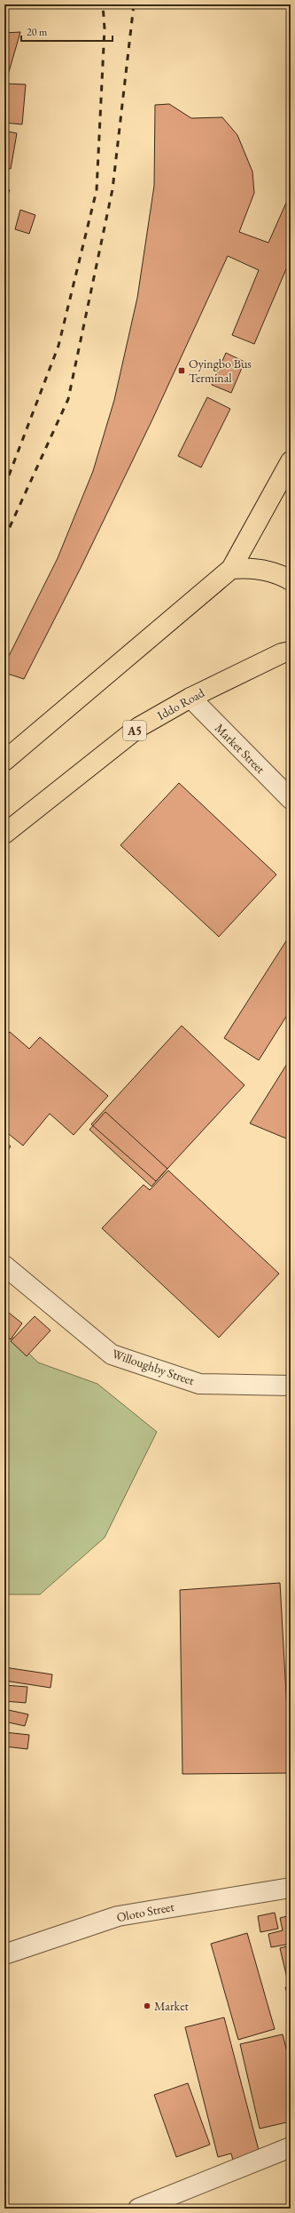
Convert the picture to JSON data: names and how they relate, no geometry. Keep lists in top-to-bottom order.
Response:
{
  "streets": {
    "highway": ["Iddo Road", "A5"],
    "street": ["Market Street", "Willoughby Street", "Oloto Street"]
  },
  "crossings": [
    ["Iddo Road", "Market Street"]
  ],
  "places": {
    "transit": ["Oyingbo Bus Terminal"],
    "other": ["Market"]
  },
  "scale_bar": "20 m"
}
